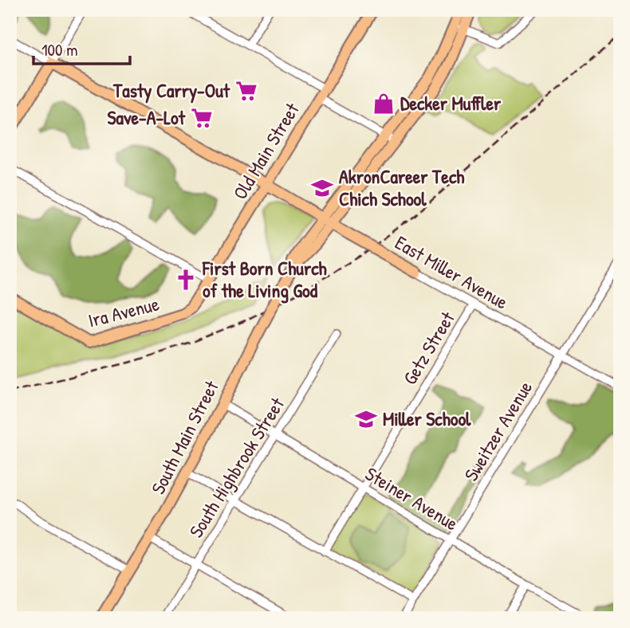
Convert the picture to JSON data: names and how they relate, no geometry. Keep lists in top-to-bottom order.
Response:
{
  "streets": {
    "main road": [
      "Old Main Street",
      "East Miller Avenue",
      "Ira Avenue",
      "South Main Street"
    ],
    "street": [
      "Getz Street",
      "Sweitzer Avenue",
      "South Highbrook Street",
      "Steiner Avenue"
    ]
  },
  "crossings": [
    ["Old Main Street", "East Miller Avenue"],
    ["Old Main Street", "Ira Avenue"],
    ["East Miller Avenue", "Getz Street"],
    ["East Miller Avenue", "Sweitzer Avenue"],
    ["East Miller Avenue", "South Main Street"],
    ["Getz Street", "Steiner Avenue"],
    ["Sweitzer Avenue", "Steiner Avenue"],
    ["South Main Street", "Steiner Avenue"],
    ["South Highbrook Street", "Steiner Avenue"]
  ],
  "places": {
    "supermarket": ["Tasty Carry-Out", "Save-A-Lot"],
    "shop": ["Decker Muffler"],
    "school or university": ["AkronCareer Tech Chich School", "Miller School"],
    "church": ["First Born Church of the Living God"]
  },
  "scale_bar": "100 m"
}
